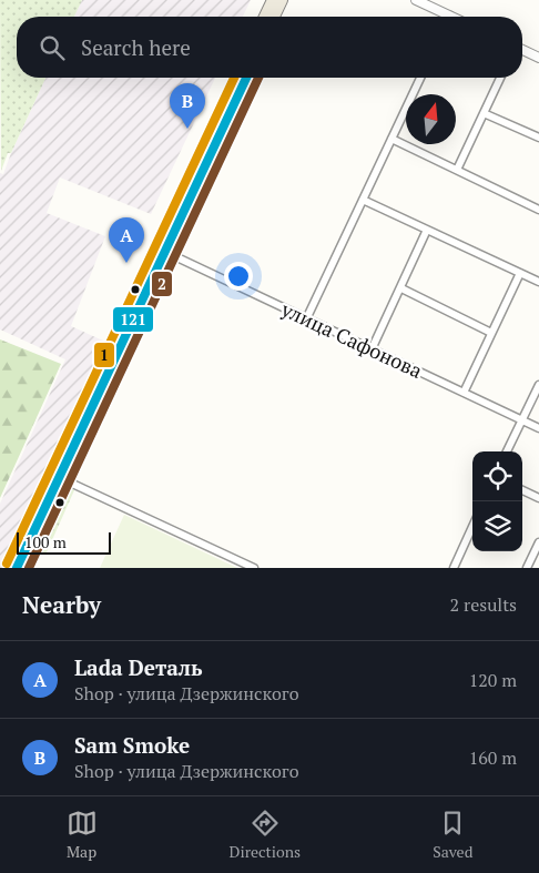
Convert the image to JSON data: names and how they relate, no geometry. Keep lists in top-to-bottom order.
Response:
{
  "streets": {
    "street": ["улица Сафонова"]
  },
  "lines": ["transit line 121", "transit line 2", "transit line 1"],
  "scale_bar": "100 m",
  "north": "top",
  "page": {
    "search": "Search here",
    "pins": ["B", "A"],
    "scale": "100 m",
    "heading": ["Nearby", "2 results"],
    "list": [
      {
        "mark": "A",
        "name": "Lada Dеталь",
        "note": "Shop · улица Дзержинского",
        "value": "120 m"
      },
      {
        "mark": "B",
        "name": "Sam Smoke",
        "note": "Shop · улица Дзержинского",
        "value": "160 m"
      }
    ],
    "nav": ["Map", "Directions", "Saved"]
  }
}
